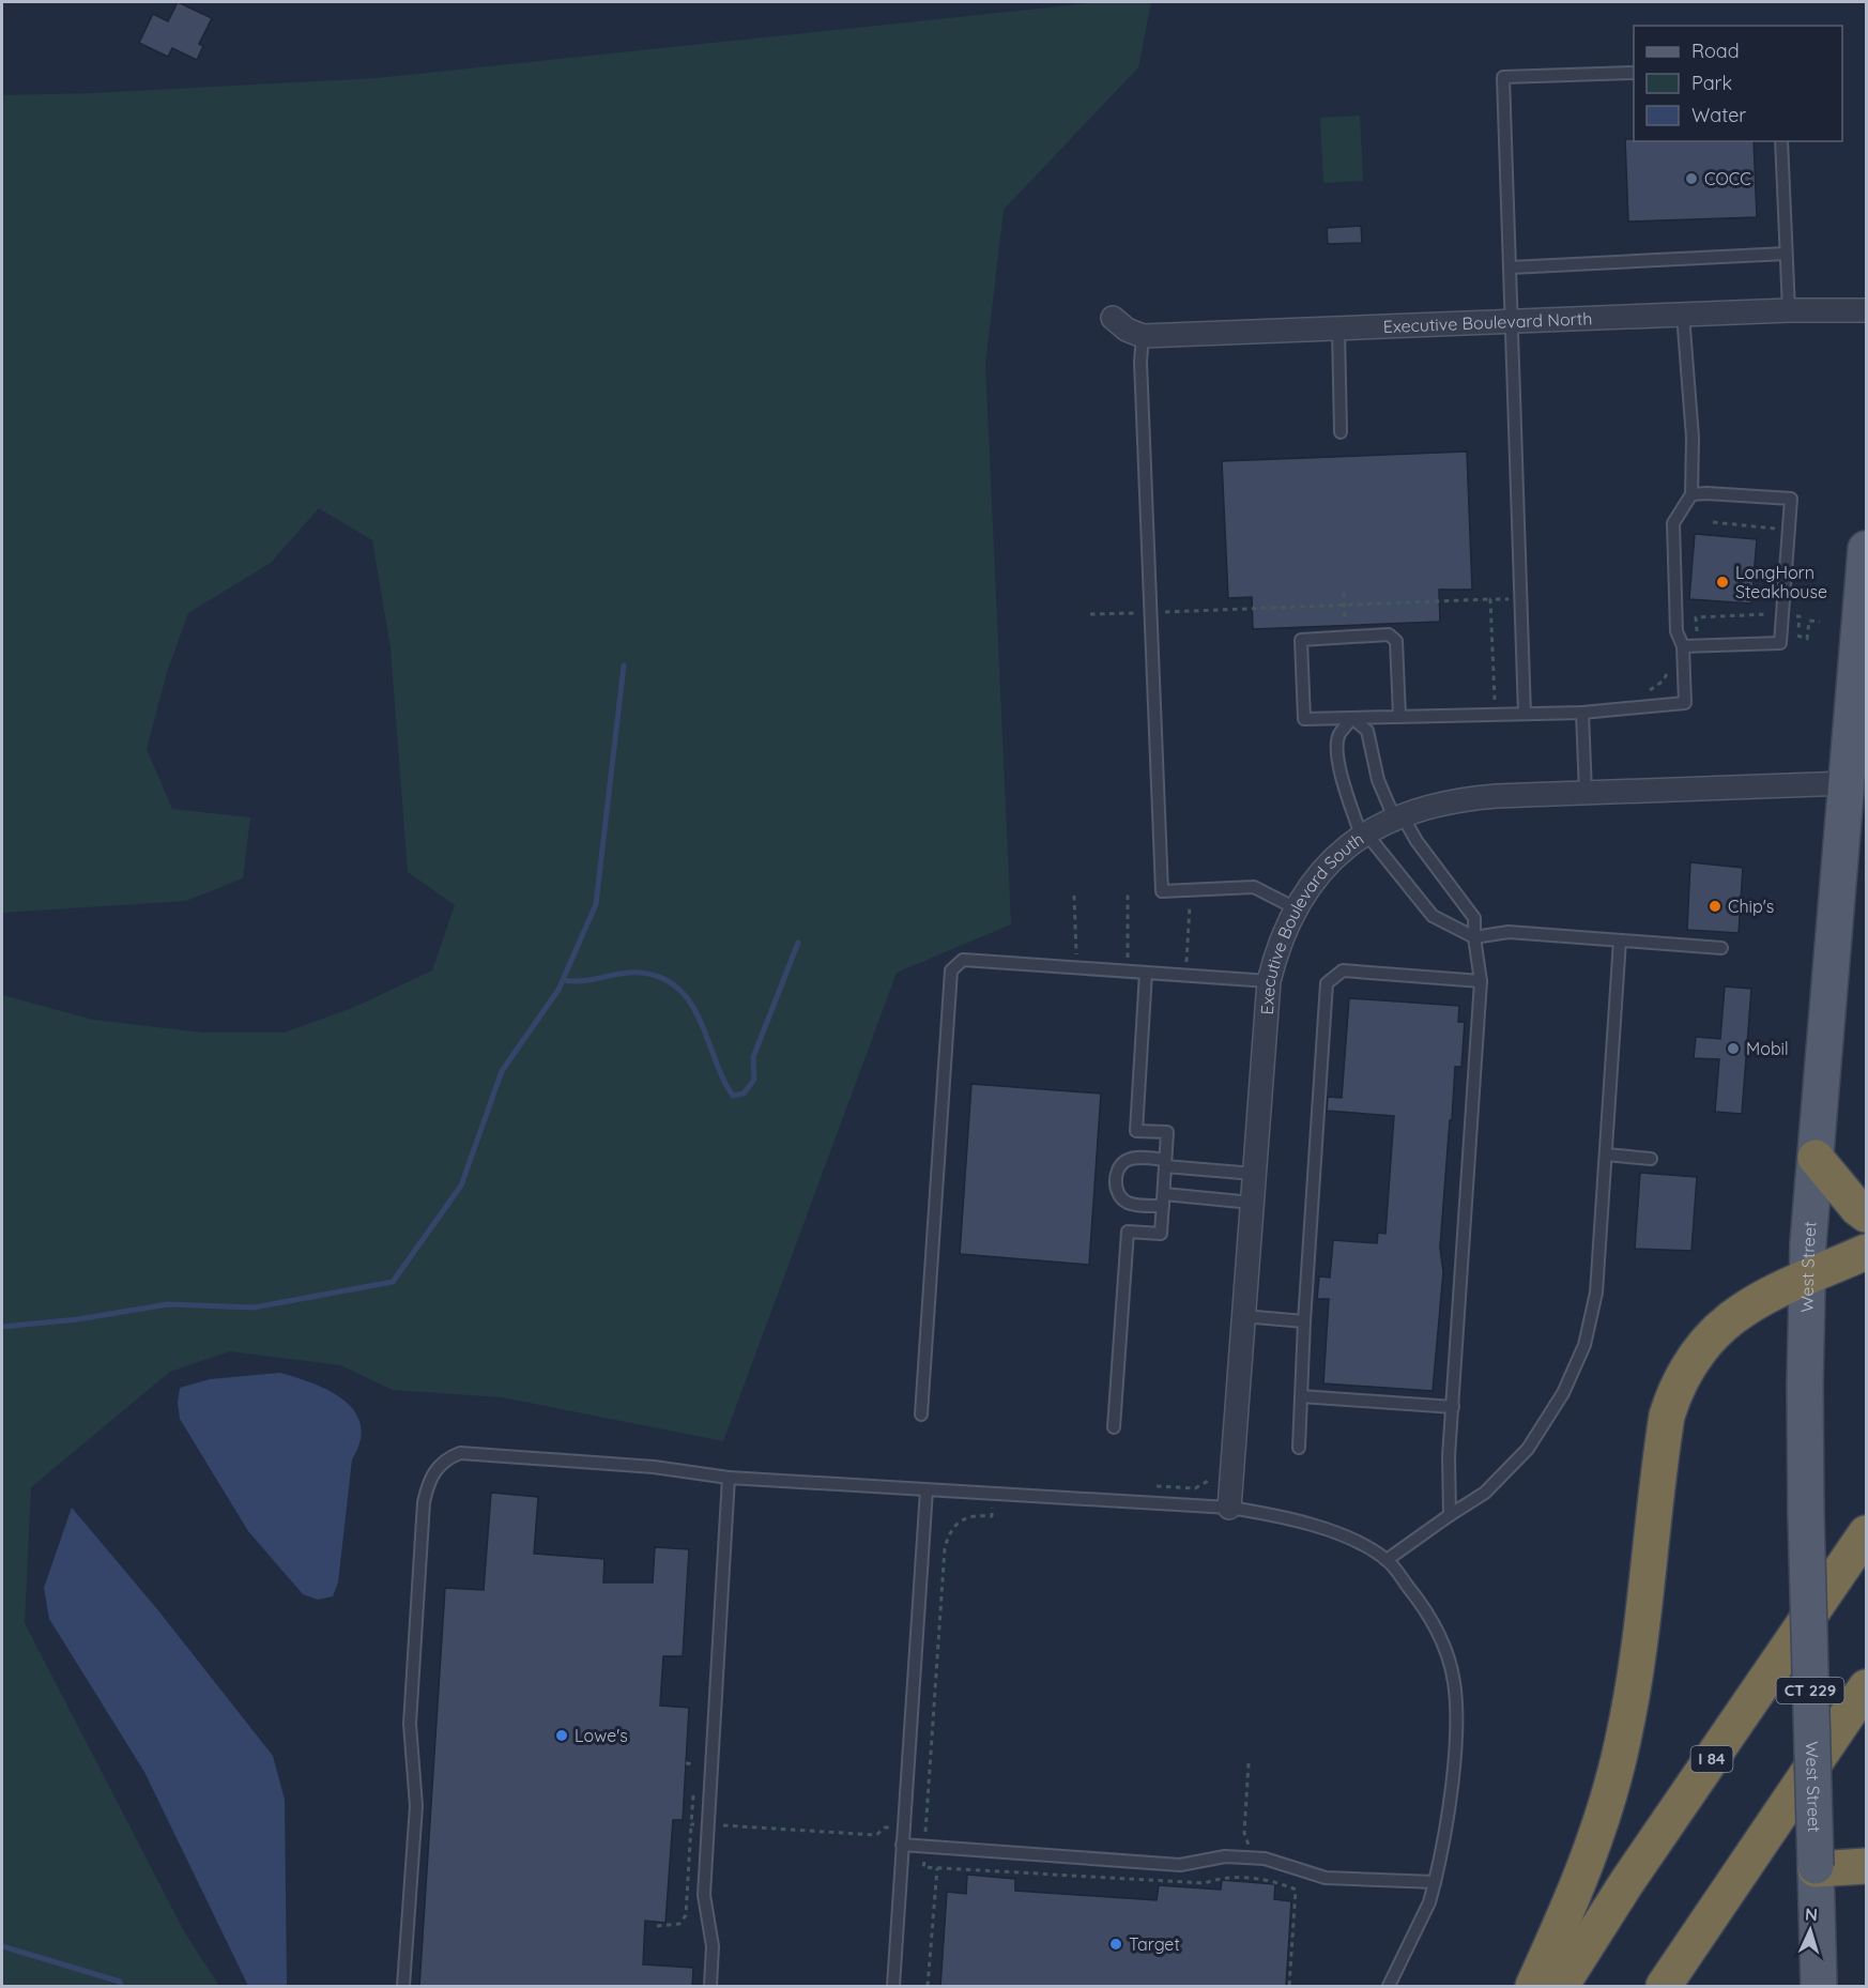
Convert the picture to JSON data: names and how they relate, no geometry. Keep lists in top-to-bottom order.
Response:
{
  "streets": {
    "highway": ["I 84"],
    "main road": ["West Street", "CT 229"],
    "street": ["Executive Boulevard North", "Executive Boulevard South"]
  },
  "crossings": [
    ["Executive Boulevard South", "West Street"]
  ],
  "places": [
    "COCC",
    "LongHorn Steakhouse",
    "Chip's",
    "Mobil",
    "Lowe's",
    "Target"
  ],
  "legend": ["Road", "Park", "Water"],
  "north": "top"
}
